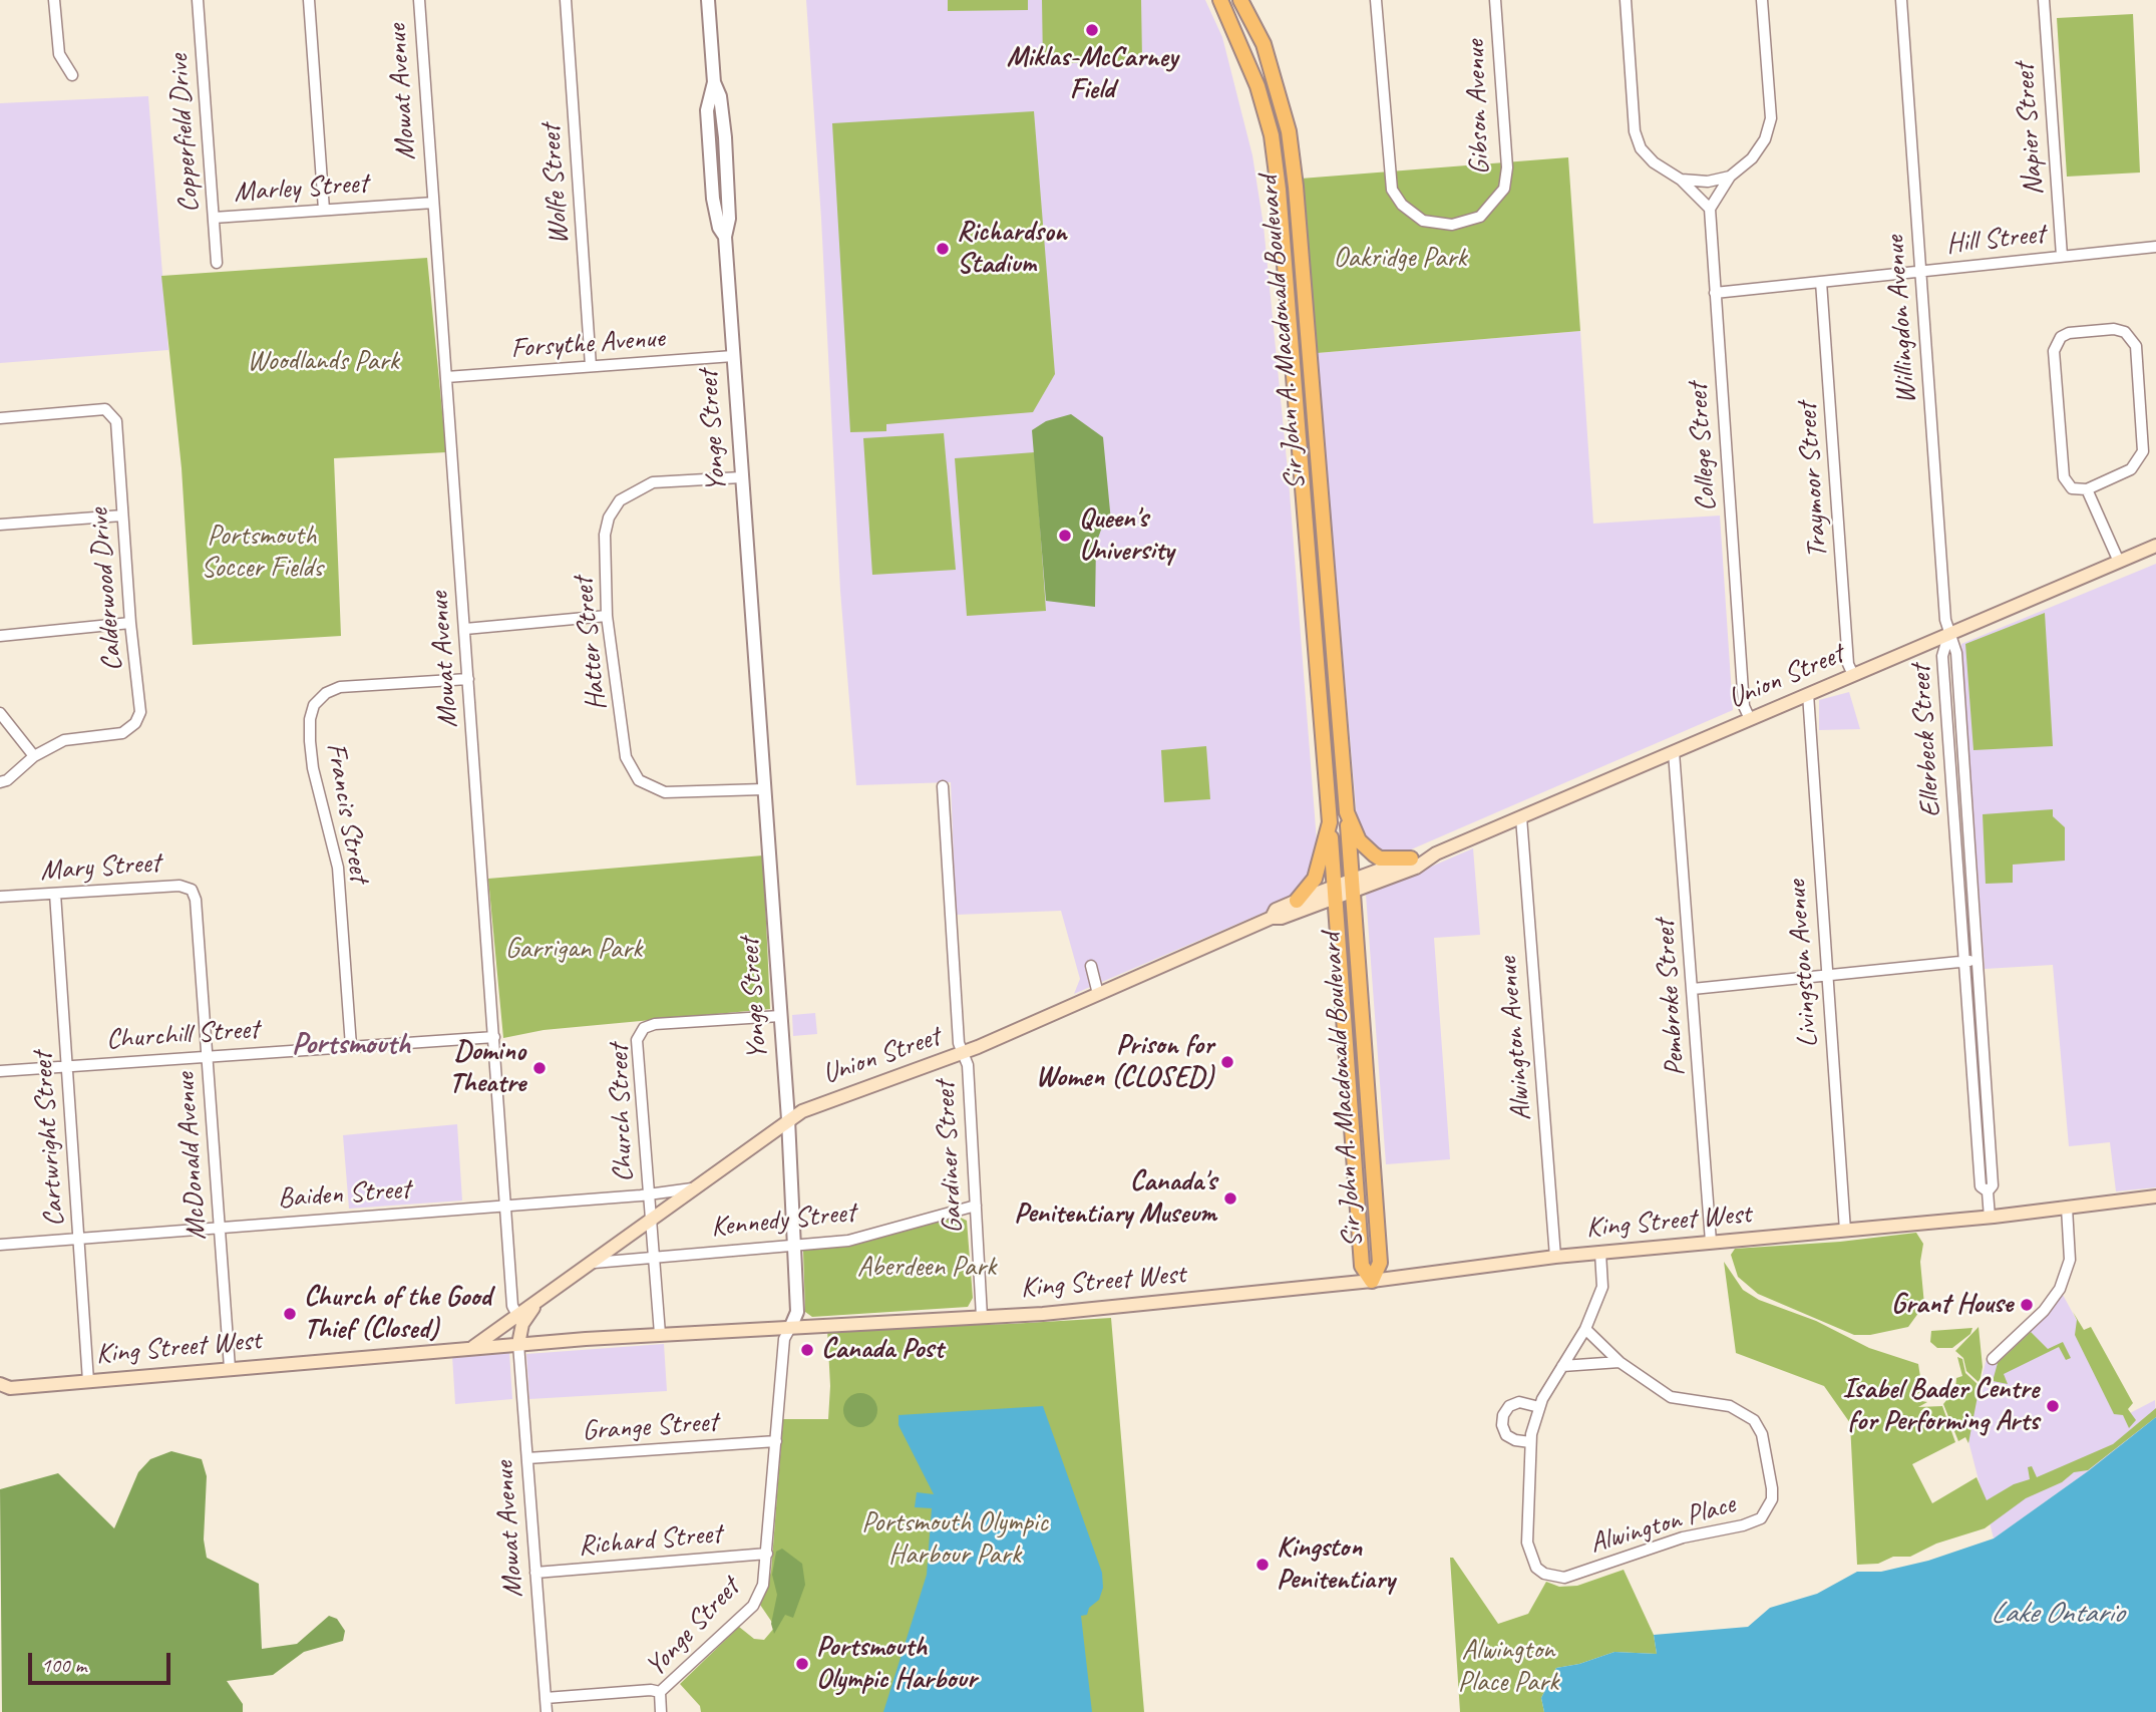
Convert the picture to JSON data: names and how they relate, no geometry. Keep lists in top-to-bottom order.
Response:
{
  "streets": {
    "main road": ["Sir John A. Macdonald Boulevard", "Union Street", "King Street West"],
    "street": [
      "Mowat Avenue",
      "Gibson Avenue",
      "Napier Street",
      "Copperfield Drive",
      "Wolfe Street",
      "Marley Street",
      "Hill Street",
      "Willingdon Avenue",
      "Forsythe Avenue",
      "Yonge Street",
      "College Street",
      "Traymoor Street",
      "Calderwood Drive",
      "Hatter Street",
      "Ellerbeck Street",
      "Francis Street",
      "Mary Street",
      "Livingston Avenue",
      "Pembroke Street",
      "Churchill Street",
      "Alwington Avenue",
      "Church Street",
      "Cartwright Street",
      "McDonald Avenue",
      "Gardiner Street",
      "Baiden Street",
      "Kennedy Street",
      "Grange Street",
      "Alwington Place",
      "Richard Street"
    ]
  },
  "crossings": [
    ["Mowat Avenue", "Marley Street"],
    ["Mowat Avenue", "Forsythe Avenue"],
    ["Mowat Avenue", "Union Street"],
    ["Mowat Avenue", "Francis Street"],
    ["Mowat Avenue", "Churchill Street"],
    ["Mowat Avenue", "Baiden Street"],
    ["Mowat Avenue", "King Street West"],
    ["Mowat Avenue", "Grange Street"],
    ["Mowat Avenue", "Richard Street"],
    ["Napier Street", "Hill Street"],
    ["Copperfield Drive", "Marley Street"],
    ["Wolfe Street", "Forsythe Avenue"],
    ["Hill Street", "Willingdon Avenue"],
    ["Hill Street", "College Street"],
    ["Hill Street", "Traymoor Street"],
    ["Willingdon Avenue", "Union Street"],
    ["Willingdon Avenue", "Ellerbeck Street"],
    ["Sir John A. Macdonald Boulevard", "Union Street"],
    ["Sir John A. Macdonald Boulevard", "King Street West"],
    ["Forsythe Avenue", "Yonge Street"],
    ["Yonge Street", "Hatter Street"],
    ["Yonge Street", "Union Street"],
    ["Yonge Street", "Church Street"],
    ["Yonge Street", "Kennedy Street"],
    ["Yonge Street", "King Street West"],
    ["Yonge Street", "Grange Street"],
    ["Yonge Street", "Richard Street"],
    ["College Street", "Union Street"],
    ["Traymoor Street", "Union Street"],
    ["Union Street", "Ellerbeck Street"],
    ["Union Street", "Livingston Avenue"],
    ["Union Street", "Pembroke Street"],
    ["Union Street", "Alwington Avenue"],
    ["Union Street", "Church Street"],
    ["Union Street", "Gardiner Street"],
    ["Union Street", "Baiden Street"],
    ["Union Street", "Kennedy Street"],
    ["Union Street", "King Street West"],
    ["Ellerbeck Street", "King Street West"],
    ["Francis Street", "Churchill Street"],
    ["Mary Street", "Cartwright Street"],
    ["Mary Street", "McDonald Avenue"],
    ["Livingston Avenue", "King Street West"],
    ["Pembroke Street", "King Street West"],
    ["Churchill Street", "Cartwright Street"],
    ["Churchill Street", "McDonald Avenue"],
    ["Alwington Avenue", "King Street West"],
    ["Church Street", "Baiden Street"],
    ["Church Street", "Kennedy Street"],
    ["Church Street", "King Street West"],
    ["Cartwright Street", "Baiden Street"],
    ["Cartwright Street", "King Street West"],
    ["McDonald Avenue", "Baiden Street"],
    ["McDonald Avenue", "King Street West"],
    ["Gardiner Street", "Kennedy Street"],
    ["Gardiner Street", "King Street West"],
    ["King Street West", "Alwington Place"]
  ],
  "districts": ["Portsmouth"],
  "water": ["Lake Ontario"],
  "parks": [
    "Oakridge Park",
    "Woodlands Park",
    "Portsmouth Soccer Fields",
    "Garrigan Park",
    "Aberdeen Park",
    "Portsmouth Olympic Harbour Park",
    "Alwington Place Park"
  ],
  "places": [
    "Miklas-McCarney Field",
    "Richardson Stadium",
    "Queen's University",
    "Prison for Women (CLOSED)",
    "Domino Theatre",
    "Canada's Penitentiary Museum",
    "Grant House",
    "Church of the Good Thief (Closed)",
    "Canada Post",
    "Isabel Bader Centre for Performing Arts",
    "Kingston Penitentiary",
    "Portsmouth Olympic Harbour"
  ],
  "scale_bar": "100 m"
}
